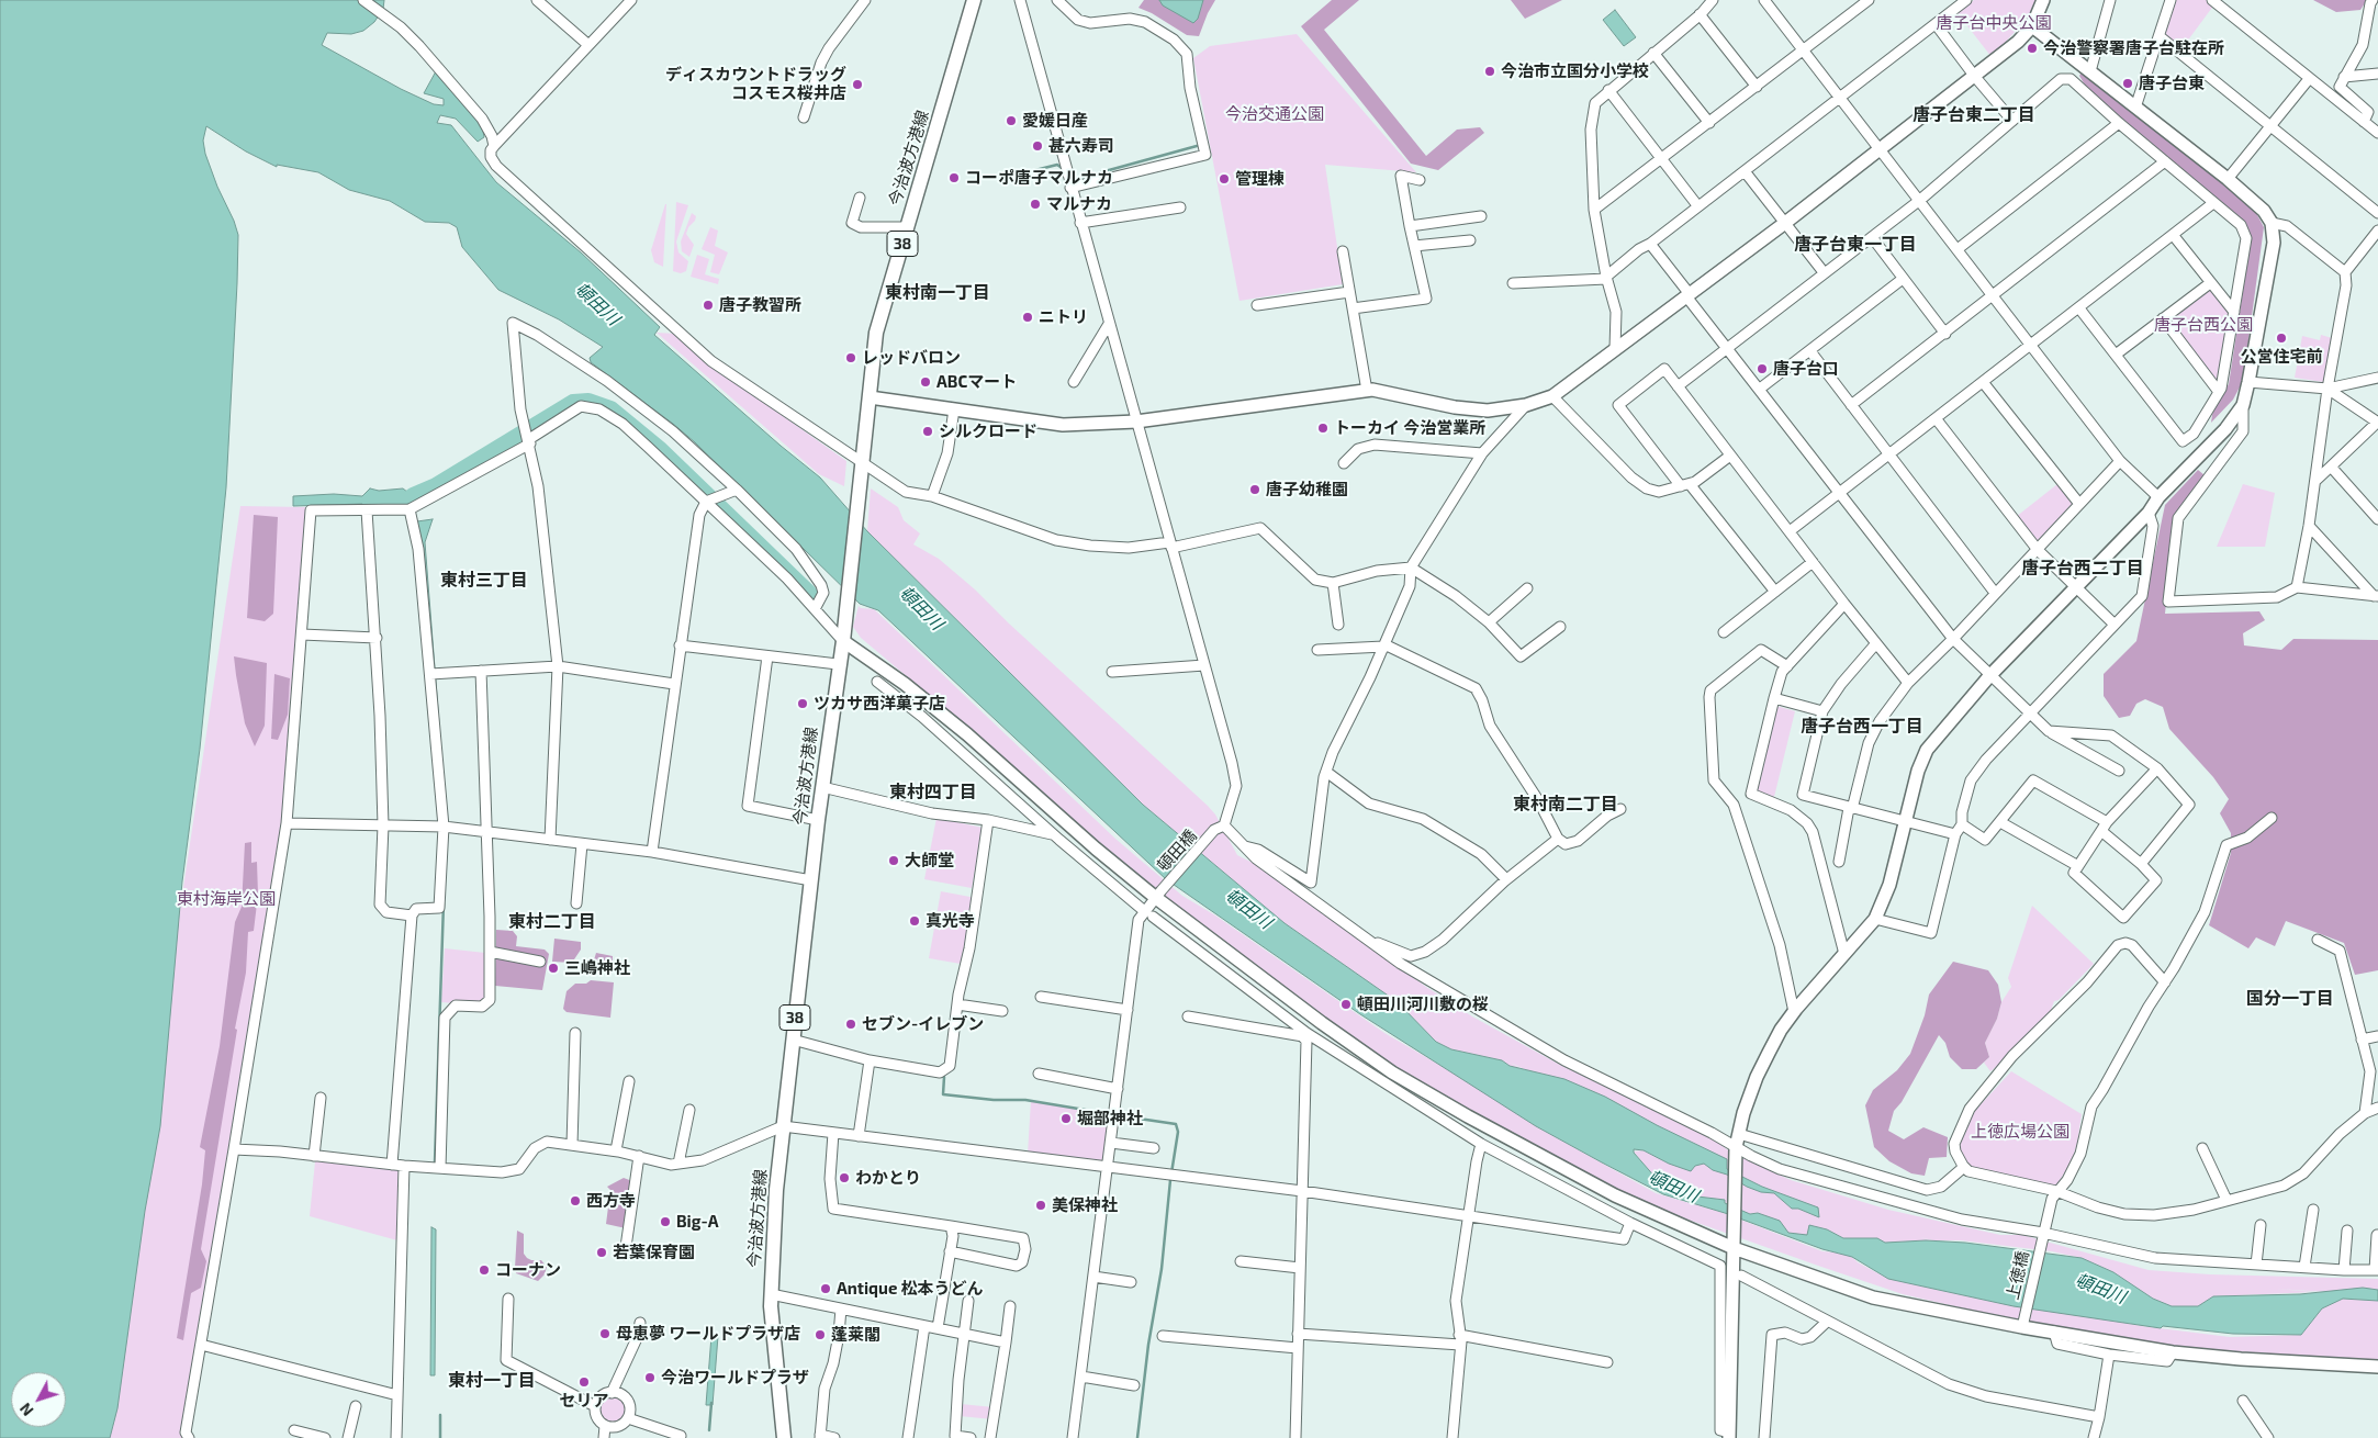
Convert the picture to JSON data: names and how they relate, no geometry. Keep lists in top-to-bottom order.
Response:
{
  "streets": {
    "main road": ["今治波方港線", "38"],
    "street": ["頓田橋", "上徳橋"]
  },
  "districts": [
    "唐子台東二丁目",
    "唐子台東一丁目",
    "東村南一丁目",
    "唐子台西二丁目",
    "東村三丁目",
    "唐子台西一丁目",
    "東村四丁目",
    "東村南二丁目",
    "東村二丁目",
    "国分一丁目",
    "東村一丁目"
  ],
  "water": ["頓田川"],
  "parks": [
    "唐子台中央公園",
    "今治交通公園",
    "唐子台西公園",
    "東村海岸公園",
    "上徳広場公園"
  ],
  "places": [
    "今治警察署唐子台駐在所",
    "今治市立国分小学校",
    "唐子台東",
    "ディスカウントドラッグ コスモス桜井店",
    "愛媛日産",
    "甚六寿司",
    "コーポ唐子マルナカ",
    "管理棟",
    "マルナカ",
    "唐子教習所",
    "ニトリ",
    "公営住宅前",
    "レッドバロン",
    "唐子台口",
    "ABCマート",
    "トーカイ 今治営業所",
    "シルクロード",
    "唐子幼稚園",
    "ツカサ西洋菓子店",
    "大師堂",
    "真光寺",
    "三嶋神社",
    "頓田川河川敷の桜",
    "セブン-イレブン",
    "堀部神社",
    "わかとり",
    "西方寺",
    "美保神社",
    "Big-A",
    "若葉保育園",
    "コーナン",
    "Antique 松本うどん",
    "母恵夢 ワールドプラザ店",
    "蓬莱閣",
    "今治ワールドプラザ",
    "セリア"
  ],
  "north": "bottom left"
}
